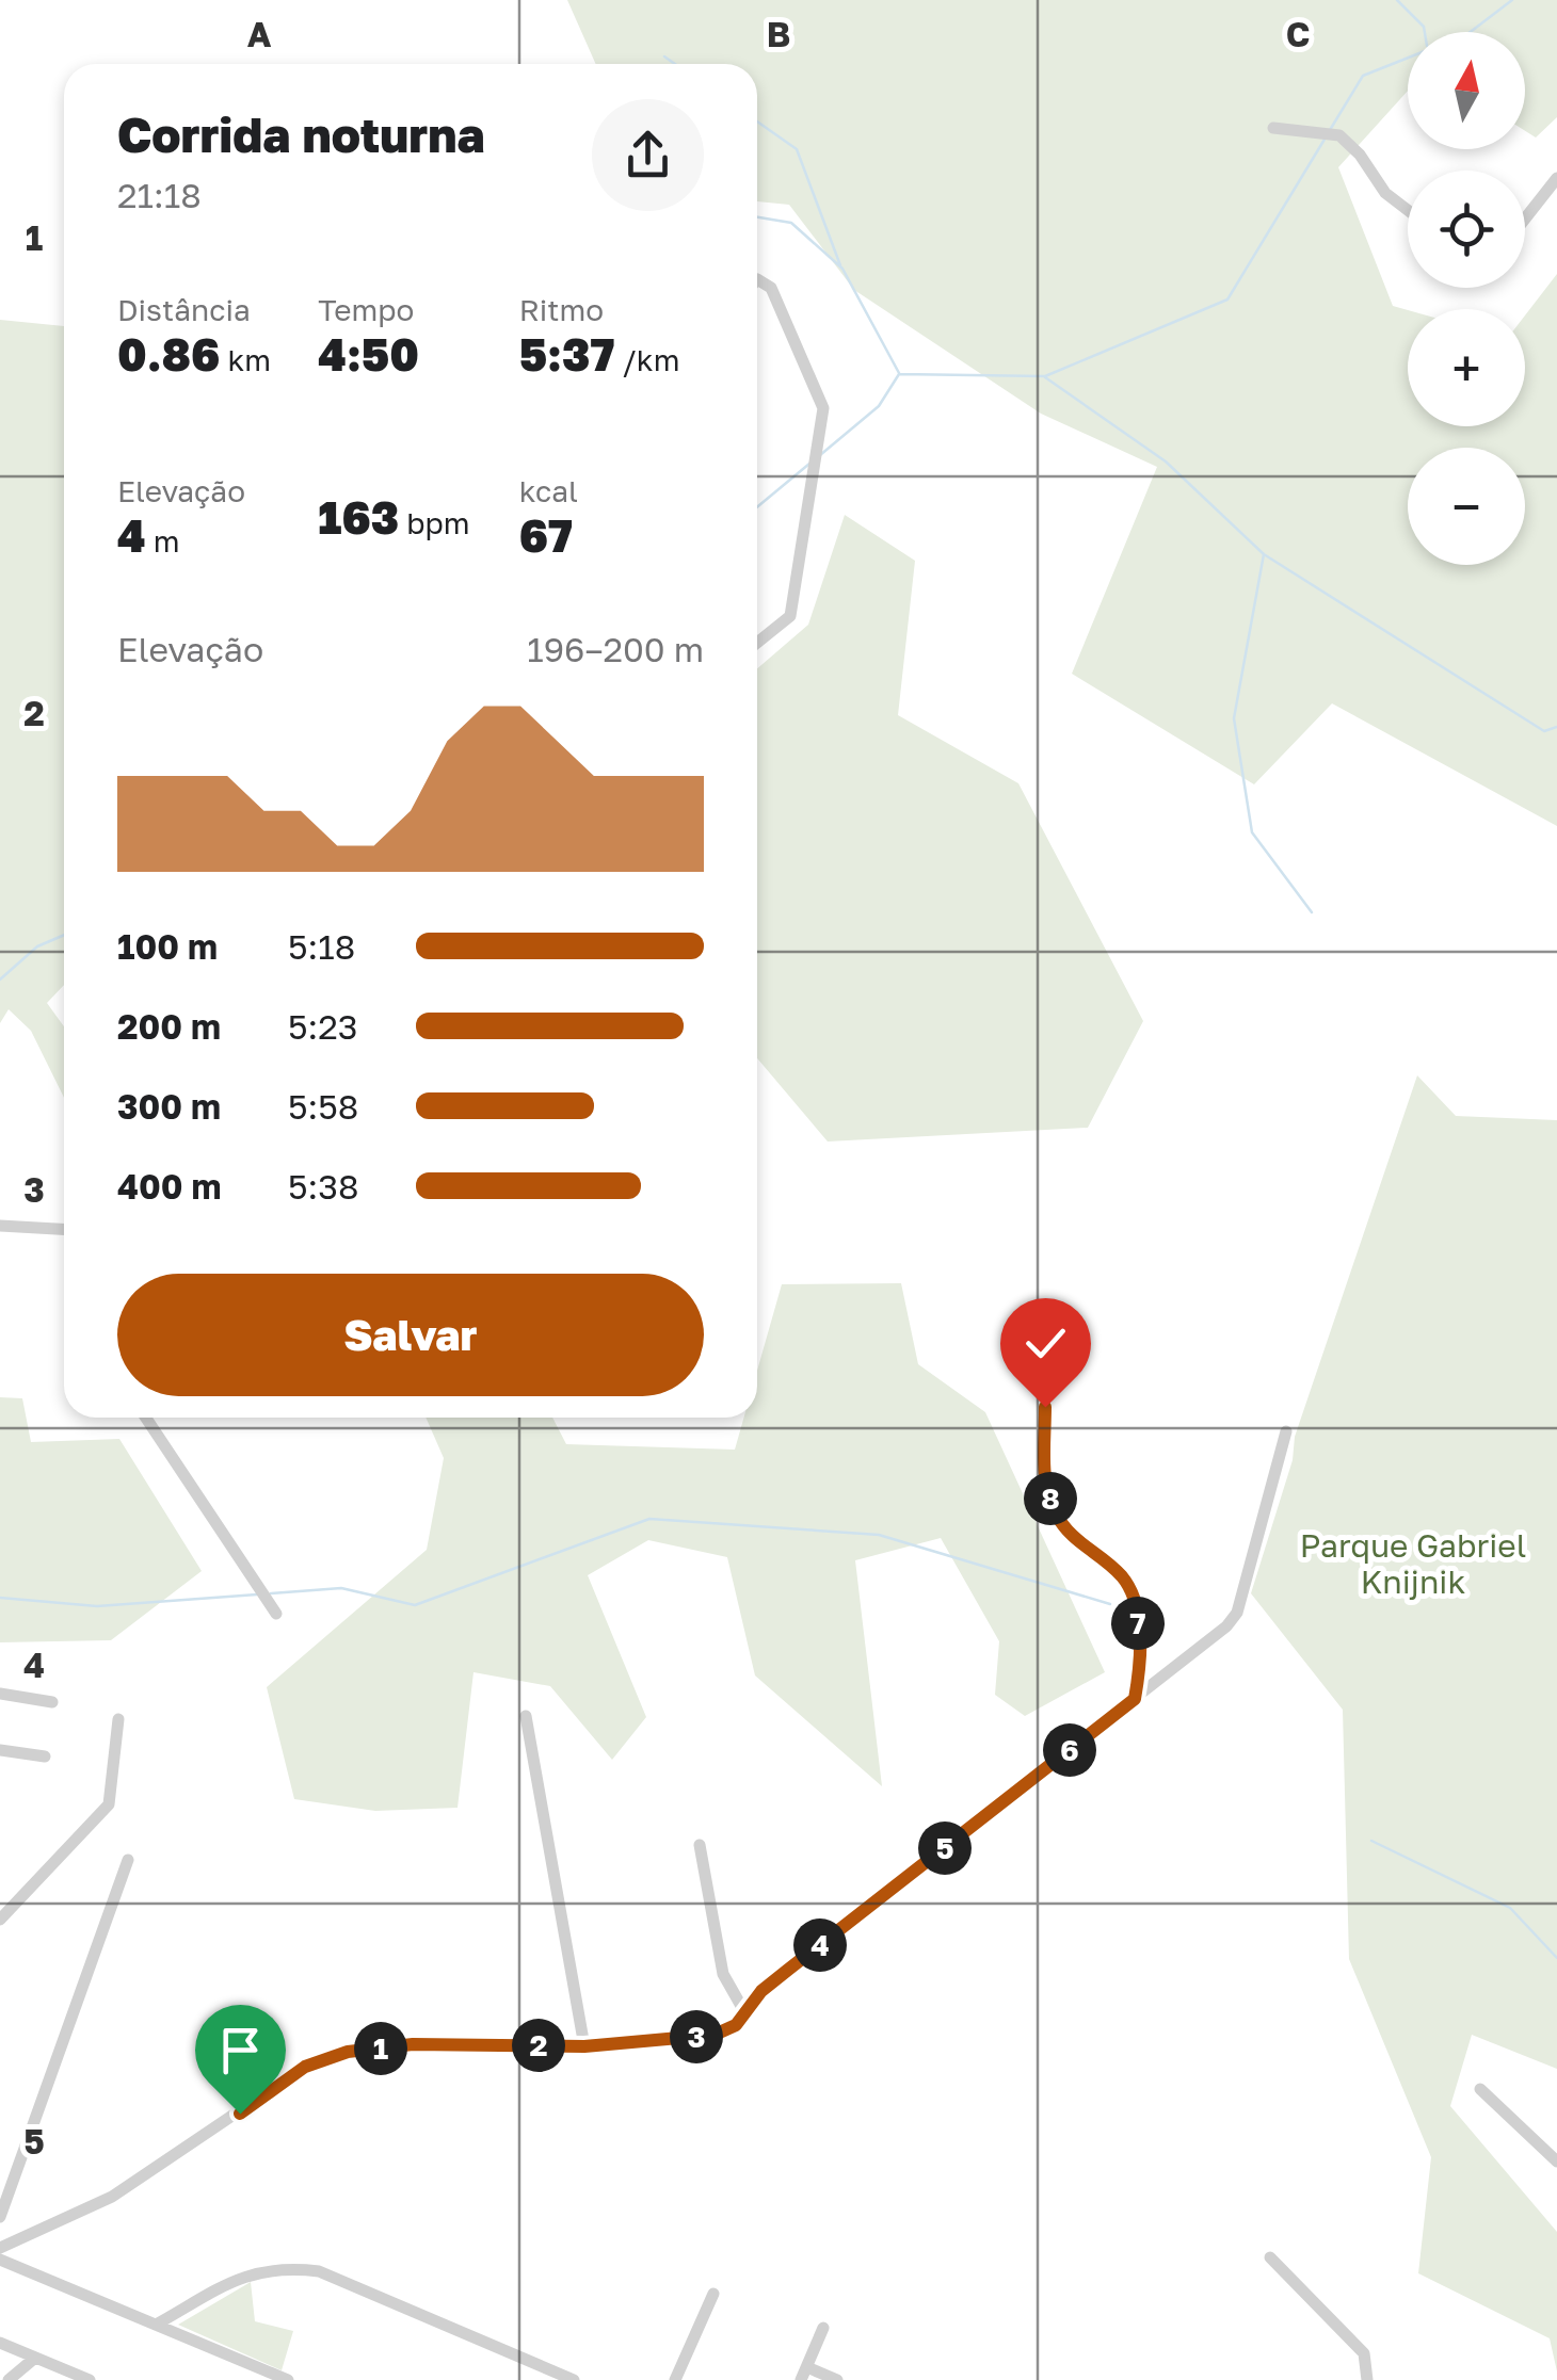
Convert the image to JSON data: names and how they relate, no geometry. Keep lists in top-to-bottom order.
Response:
{
  "parks": ["Parque Gabriel Knijnik"],
  "north": "top",
  "page": {
    "map_buttons": ["+", "−"],
    "heading": ["Corrida noturna", "21:18"],
    "stats": [
      ["Distância", "0.86 km"],
      ["Tempo", "4:50"],
      ["Ritmo", "5:37 /km"],
      ["Elevação", "4 m"],
      ["163 bpm"],
      ["kcal", "67"]
    ],
    "chart": ["Elevação", "196–200 m"],
    "list": [
      {
        "name": "100 m",
        "note": "5:18"
      },
      {
        "name": "200 m",
        "note": "5:23"
      },
      {
        "name": "300 m",
        "note": "5:58"
      },
      {
        "name": "400 m",
        "note": "5:38"
      }
    ],
    "buttons": "Salvar",
    "pins": [
      "8",
      "7",
      "6",
      "5",
      "4",
      "3",
      "2",
      "1"
    ]
  },
  "grid": {
    "columns": ["A", "B", "C"],
    "rows": [
      "1",
      "2",
      "3",
      "4",
      "5"
    ]
  }
}
